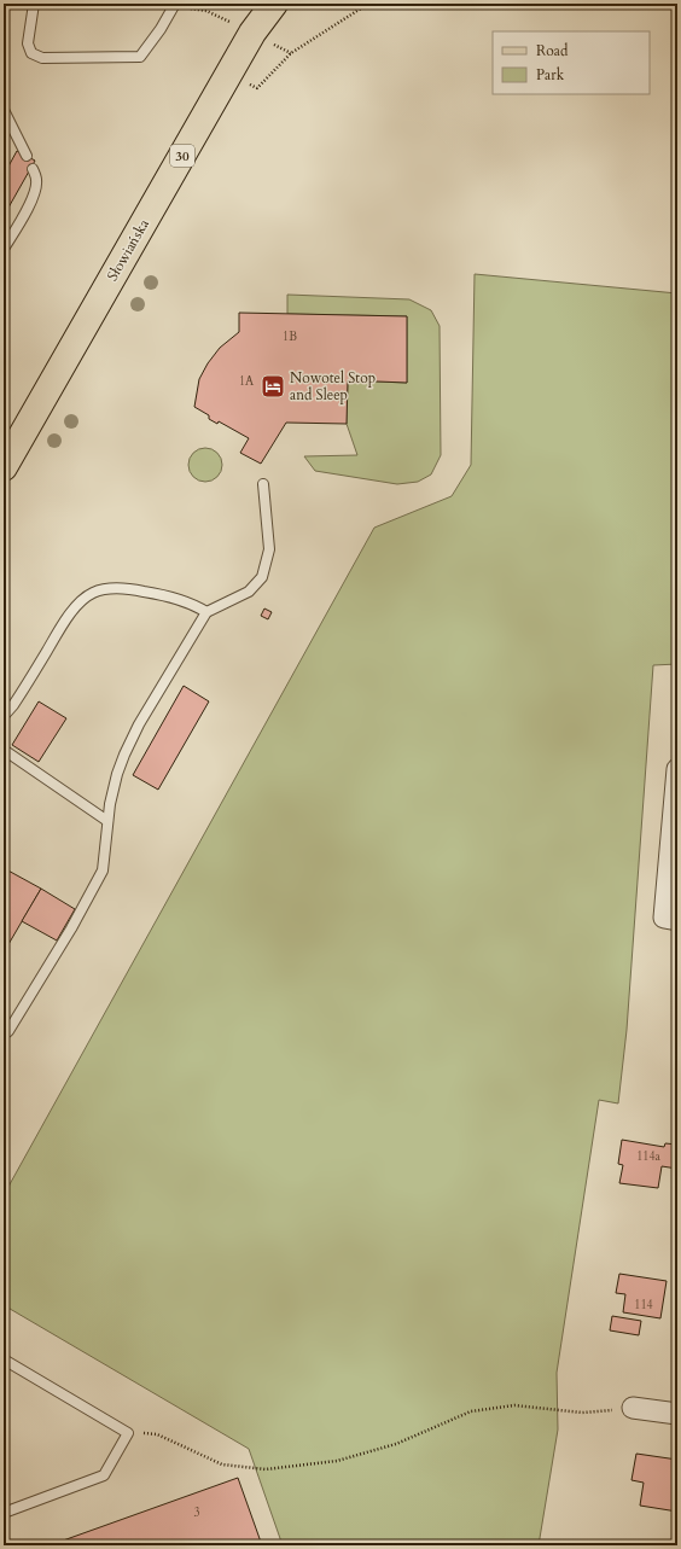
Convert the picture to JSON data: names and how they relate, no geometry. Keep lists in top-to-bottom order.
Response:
{
  "streets": {
    "main road": ["30", "Słowiańska"]
  },
  "places": {
    "hotel": ["Nowotel Stop and Sleep"]
  },
  "house_numbers": [
    "1B",
    "1A",
    "114a",
    "114",
    "3"
  ],
  "legend": ["Road", "Park"]
}
